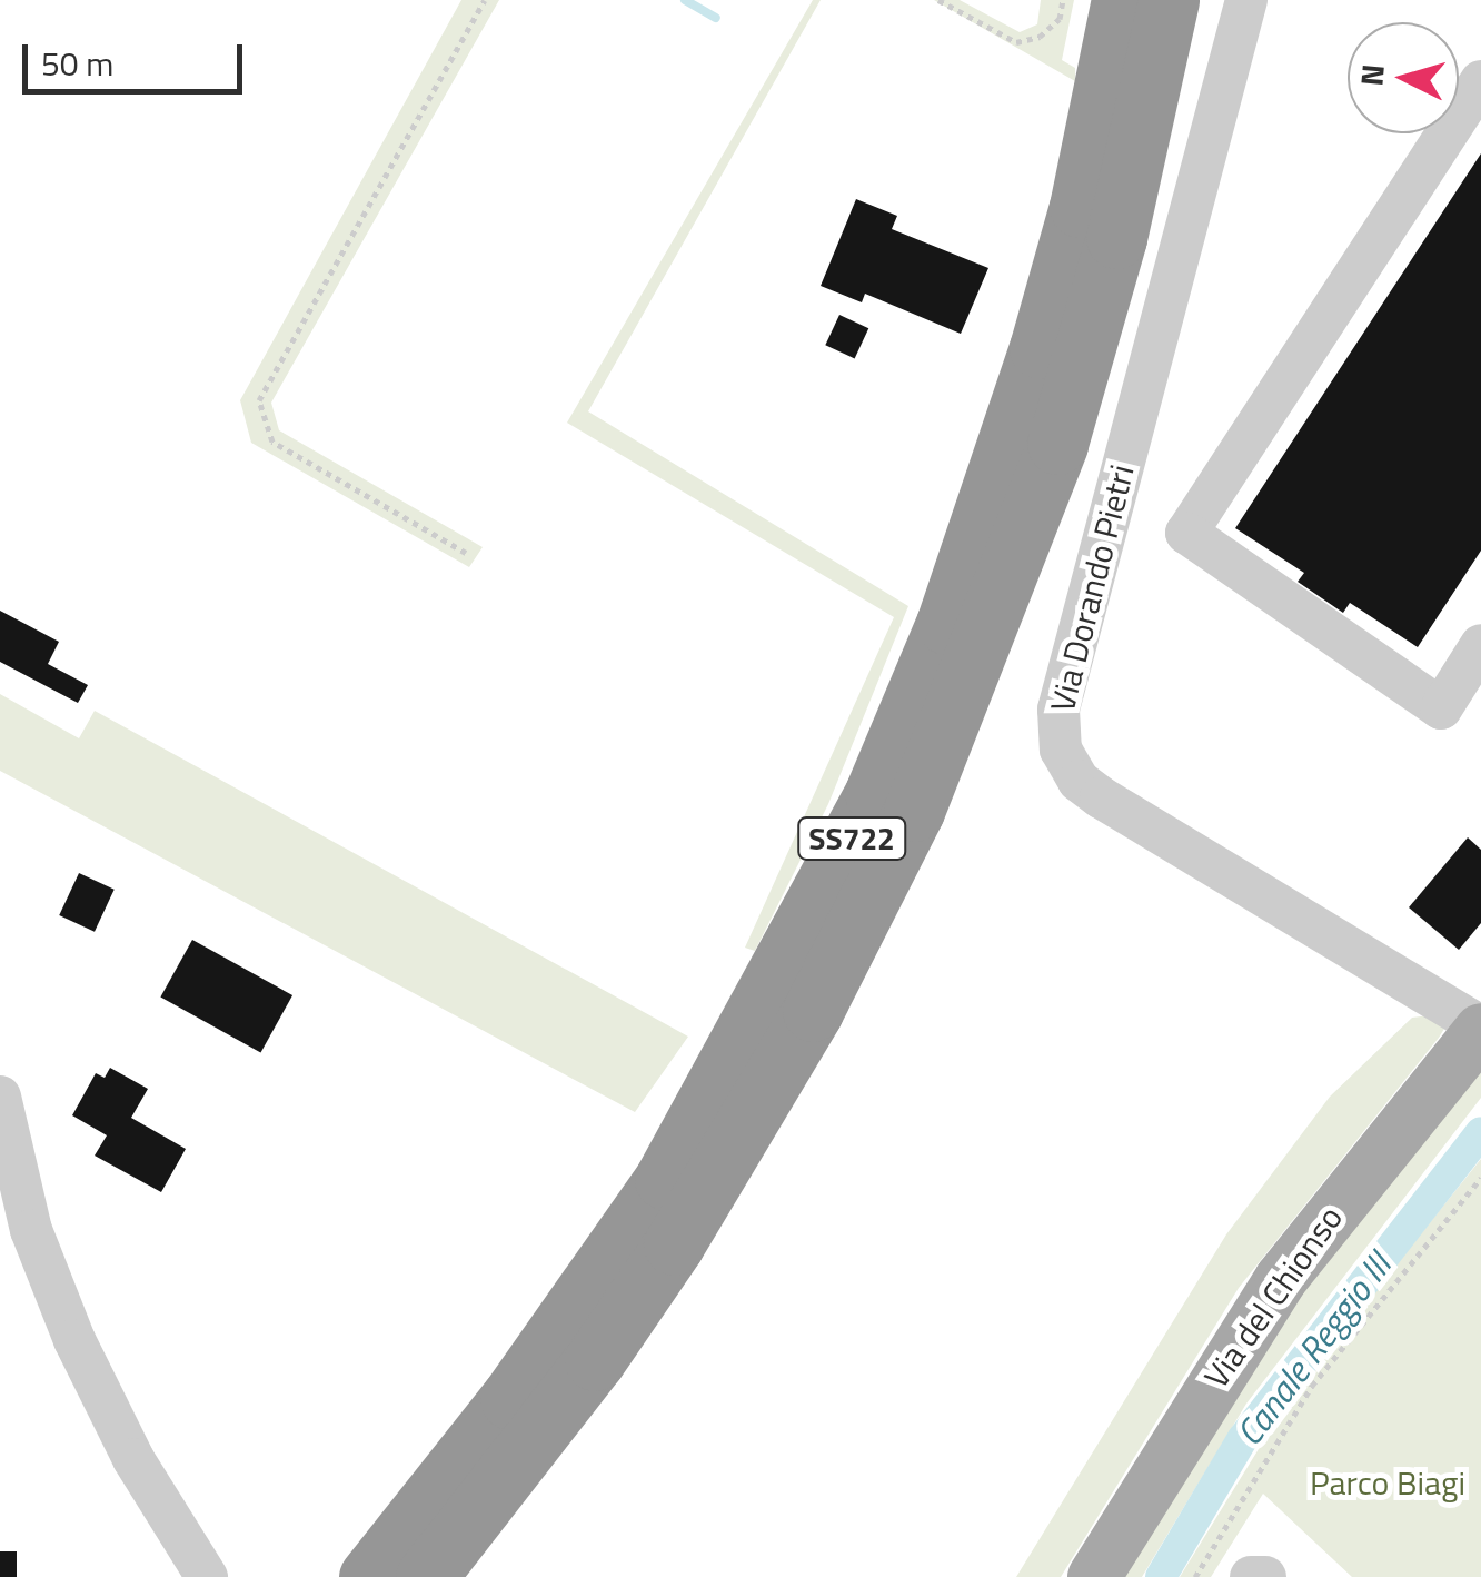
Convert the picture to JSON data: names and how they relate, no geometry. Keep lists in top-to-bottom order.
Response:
{
  "streets": {
    "highway": ["SS722"],
    "main road": ["Via del Chionso"],
    "street": ["Via Dorando Pietri"]
  },
  "crossings": [
    ["Via Dorando Pietri", "Via del Chionso"]
  ],
  "water": ["Canale Reggio III"],
  "parks": ["Parco Biagi"],
  "scale_bar": "50 m",
  "north": "left"
}
